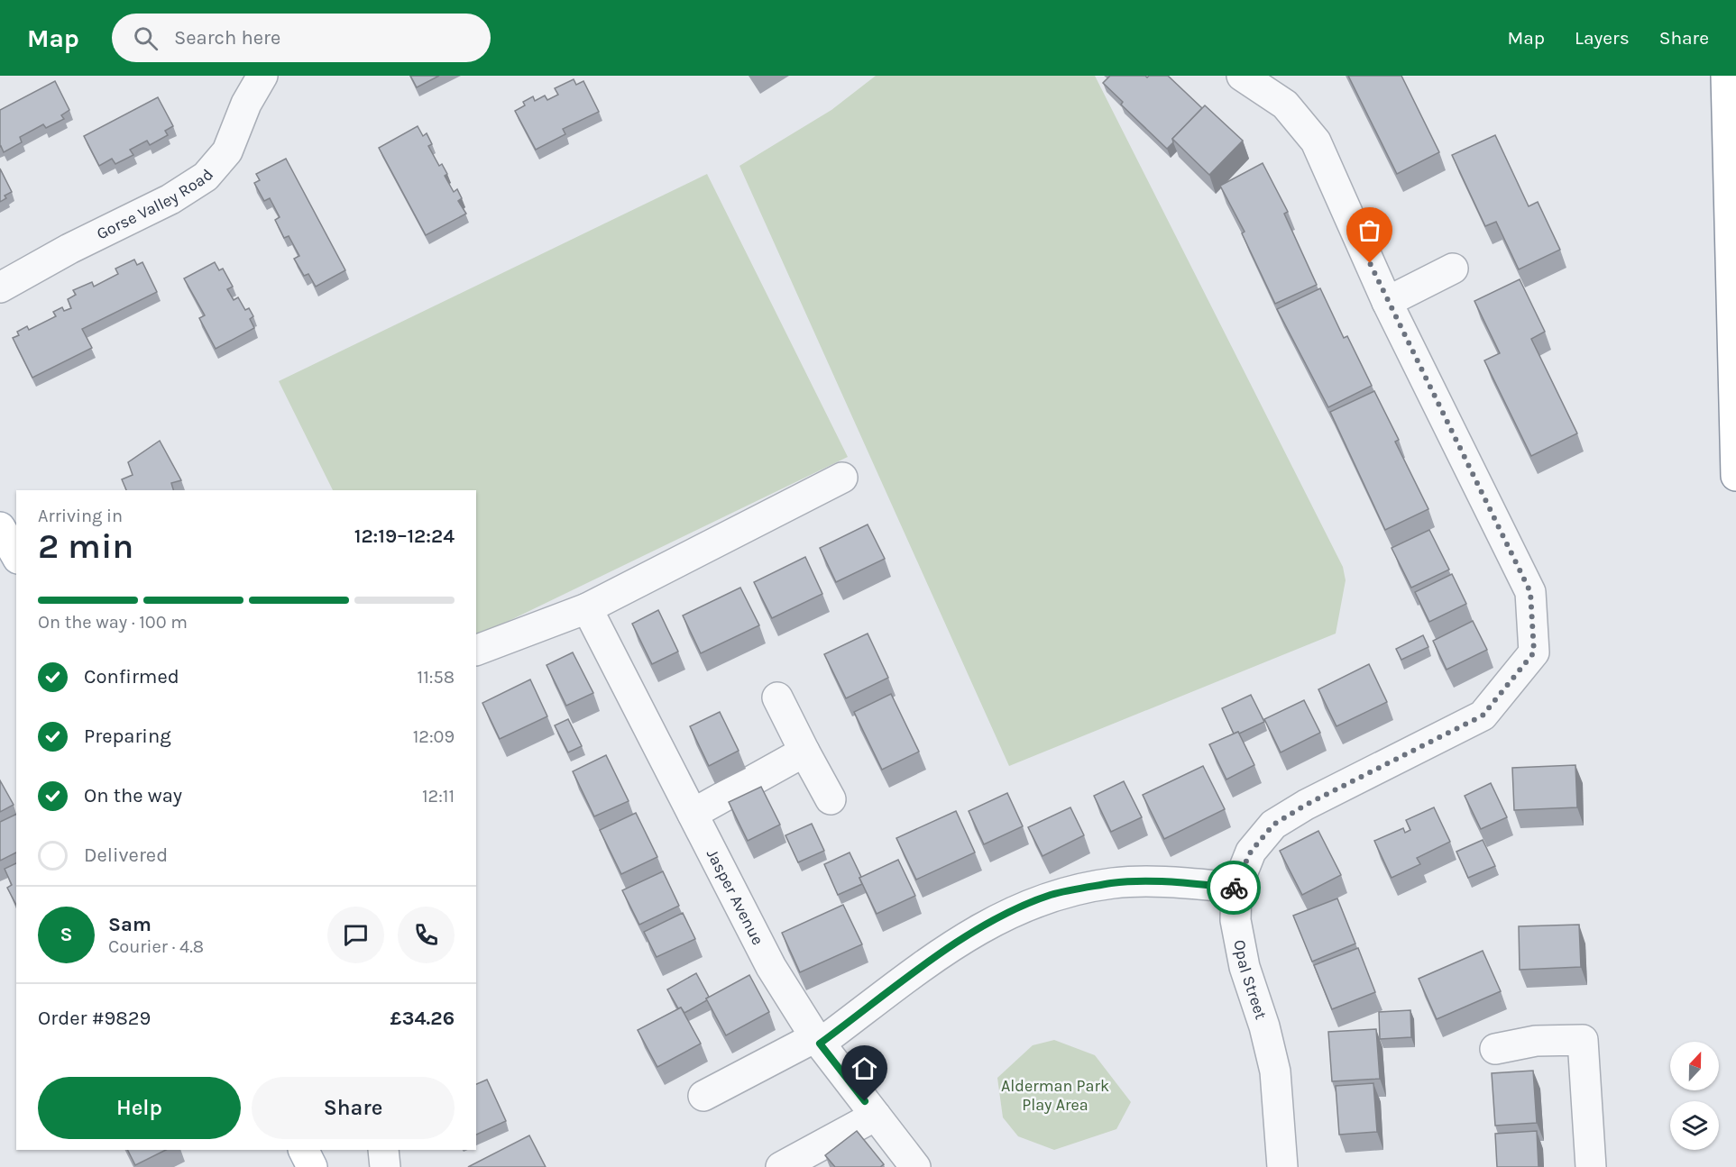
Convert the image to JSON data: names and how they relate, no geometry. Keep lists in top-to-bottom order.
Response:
{
  "streets": {
    "street": ["Gorse Valley Road", "Jasper Avenue", "Opal Street"]
  },
  "parks": ["Alderman Park Play Area"],
  "north": "top",
  "page": {
    "header": "Map",
    "search": "Search here",
    "nav": ["Map", "Layers", "Share"],
    "heading": ["2 min", "Arriving in", "12:19–12:24"],
    "panel": [
      "Sam",
      "Courier · 4.8",
      "Order #9829",
      "£34.26"
    ],
    "bar": "On the way · 100 m",
    "list": [
      ["Confirmed", "11:58"],
      ["Preparing", "12:09"],
      ["On the way", "12:11"],
      "Delivered"
    ],
    "round": "S",
    "buttons": ["Help", "Share"]
  }
}
